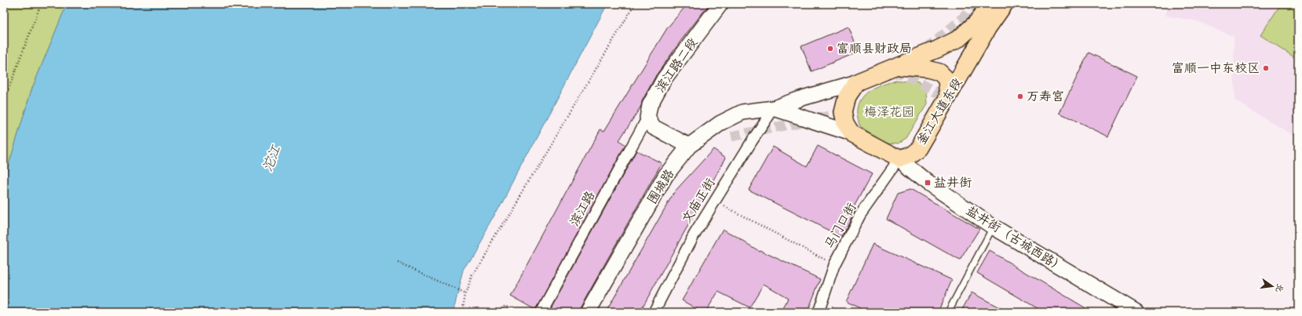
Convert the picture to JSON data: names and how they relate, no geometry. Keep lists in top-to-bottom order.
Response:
{
  "streets": {
    "main road": ["釜江大道东段"],
    "street": [
      "滨江路二段",
      "围城路",
      "文庙正街",
      "滨江路",
      "马门口街",
      "盐井街（古城西路）"
    ]
  },
  "crossings": [
    ["滨江路二段", "滨江路"],
    ["釜江大道东段", "马门口街"],
    ["釜江大道东段", "盐井街（古城西路）"],
    ["围城路", "文庙正街"],
    ["马门口街", "盐井街（古城西路）"]
  ],
  "water": ["沱江"],
  "parks": ["梅泽花园"],
  "places": {
    "other": ["富顺县财政局", "富顺一中东校区", "万寿宫"],
    "transit": ["盐井街"]
  },
  "north": "right"
}
